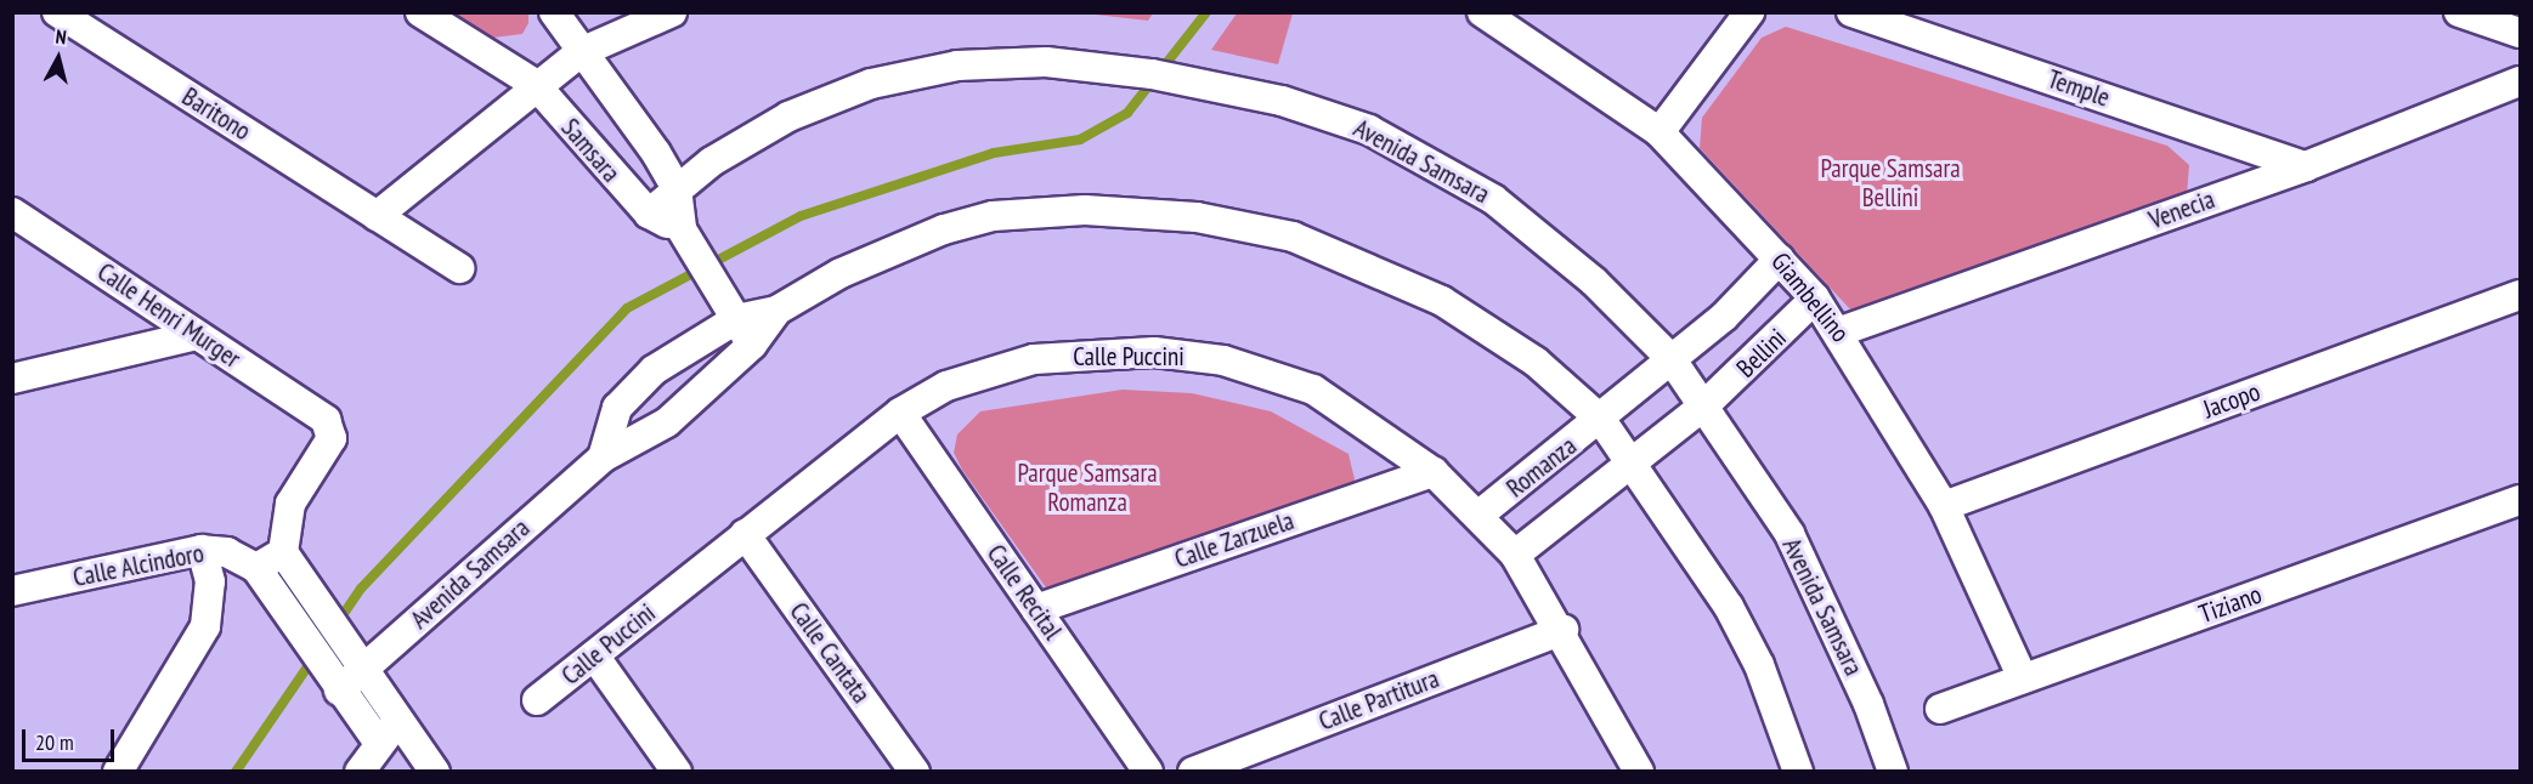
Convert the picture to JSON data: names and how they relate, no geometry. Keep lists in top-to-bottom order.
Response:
{
  "streets": {
    "street": [
      "Temple",
      "Baritono",
      "Samsara",
      "Avenida Samsara",
      "Venecia",
      "Giambellino",
      "Calle Henri Murger",
      "Bellini",
      "Calle Puccini",
      "Jacopo",
      "Romanza",
      "Calle Zarzuela",
      "Calle Alcindoro",
      "Calle Recital",
      "Tiziano",
      "Calle Cantata",
      "Calle Partitura"
    ]
  },
  "crossings": [
    ["Temple", "Venecia"],
    ["Samsara", "Avenida Samsara"],
    ["Avenida Samsara", "Bellini"],
    ["Avenida Samsara", "Romanza"],
    ["Venecia", "Giambellino"],
    ["Giambellino", "Bellini"],
    ["Giambellino", "Jacopo"],
    ["Giambellino", "Tiziano"],
    ["Bellini", "Romanza"],
    ["Calle Puccini", "Romanza"],
    ["Calle Puccini", "Calle Zarzuela"],
    ["Calle Puccini", "Calle Recital"],
    ["Calle Puccini", "Calle Cantata"],
    ["Calle Puccini", "Calle Partitura"],
    ["Calle Zarzuela", "Calle Recital"]
  ],
  "parks": ["Parque Samsara Bellini", "Parque Samsara Romanza"],
  "scale_bar": "20 m",
  "north": "top"
}
